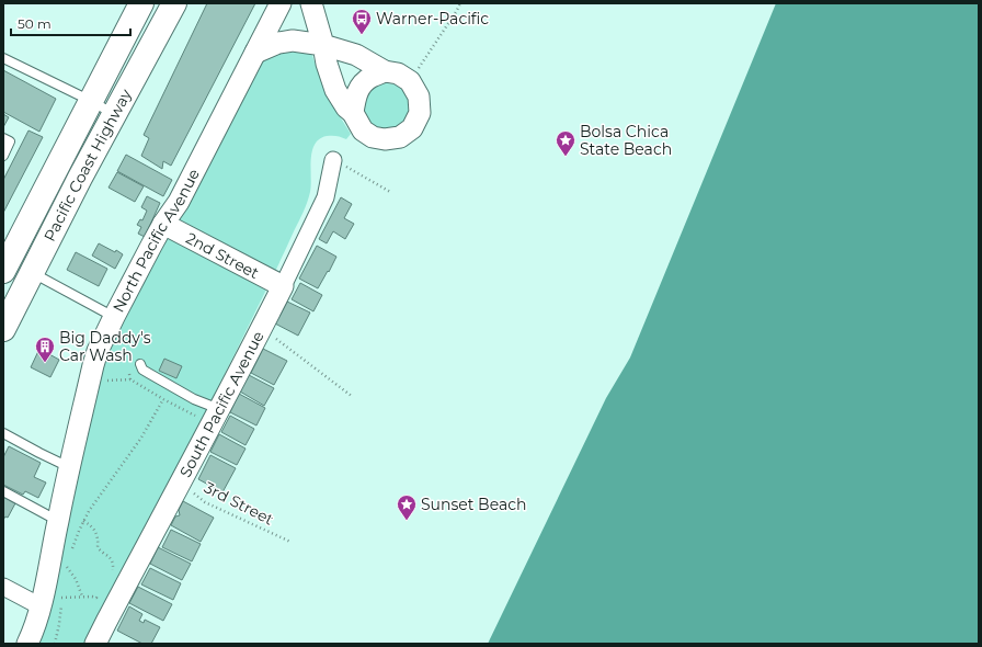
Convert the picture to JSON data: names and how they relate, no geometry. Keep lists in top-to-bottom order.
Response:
{
  "streets": {
    "highway": ["Pacific Coast Highway"],
    "street": ["North Pacific Avenue", "2nd Street", "South Pacific Avenue"],
    "path": ["3rd Street"]
  },
  "crossings": [
    ["North Pacific Avenue", "2nd Street"],
    ["2nd Street", "South Pacific Avenue"],
    ["South Pacific Avenue", "3rd Street"]
  ],
  "places": {
    "bus stop": ["Warner-Pacific"],
    "place": ["Bolsa Chica State Beach", "Sunset Beach"],
    "building": ["Big Daddy's Car Wash"]
  },
  "scale_bar": "50 m"
}
